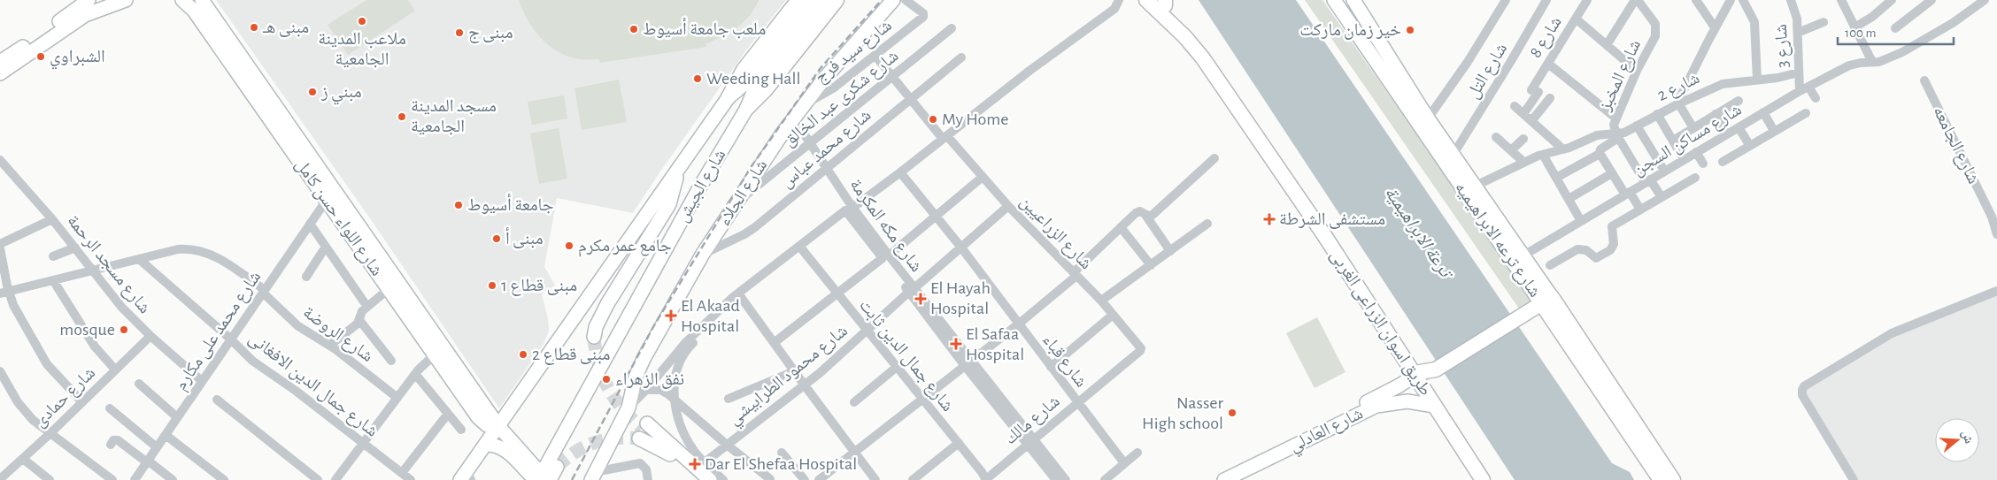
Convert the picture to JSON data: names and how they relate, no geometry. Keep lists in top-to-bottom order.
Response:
{
  "streets": {
    "main road": [
      "شارع الجيش",
      "شارع الجلاء",
      "شارع اللواء حسن كامل",
      "شارع ترعه الابراهيميه",
      "طريق اسوان الزراعى الغربى",
      "شارع العادلي"
    ],
    "street": [
      "شارع 8",
      "شارع 3",
      "شارع سيد فرج",
      "شارع التل",
      "شارع المخبز",
      "شارع 2",
      "شارع شكرى عبد الخالق",
      "شارع مساكن السجن",
      "شارع الجامعه",
      "شارع محمد عباس",
      "شارع مكه المكرمة",
      "شارع الزراعيين",
      "شارع مسجد الرحمة",
      "شارع محمد على مكارم",
      "شارع الروضة",
      "شارع جمال الدين ثابت",
      "شارع قباء",
      "شارع محمود الطرابيشي",
      "شارع جمال الدين الافغانى",
      "شارع حمادى",
      "شارع مالك"
    ]
  },
  "crossings": [
    ["شارع 3", "شارع 2"],
    ["شارع 3", "شارع مساكن السجن"],
    ["شارع سيد فرج", "شارع الجلاء"],
    ["شارع سيد فرج", "شارع الزراعيين"],
    ["شارع التل", "شارع ترعه الابراهيميه"],
    ["شارع المخبز", "شارع 2"],
    ["شارع شكرى عبد الخالق", "شارع الجلاء"],
    ["شارع شكرى عبد الخالق", "شارع مكه المكرمة"],
    ["شارع شكرى عبد الخالق", "شارع الزراعيين"],
    ["شارع مساكن السجن", "شارع ترعه الابراهيميه"],
    ["شارع محمد عباس", "شارع الجلاء"],
    ["شارع محمد عباس", "شارع مكه المكرمة"],
    ["شارع محمد عباس", "شارع الزراعيين"],
    ["شارع الجيش", "شارع اللواء حسن كامل"],
    ["شارع الجلاء", "شارع مكه المكرمة"],
    ["شارع الجلاء", "شارع الزراعيين"],
    ["شارع الجلاء", "شارع جمال الدين ثابت"],
    ["شارع الجلاء", "شارع قباء"],
    ["شارع الجلاء", "شارع محمود الطرابيشي"],
    ["شارع اللواء حسن كامل", "شارع محمد على مكارم"],
    ["شارع مكه المكرمة", "شارع محمود الطرابيشي"],
    ["شارع مكه المكرمة", "شارع مالك"],
    ["شارع الزراعيين", "شارع محمود الطرابيشي"],
    ["شارع الزراعيين", "شارع مالك"],
    ["شارع مسجد الرحمة", "شارع محمد على مكارم"],
    ["شارع مسجد الرحمة", "شارع الروضة"],
    ["شارع مسجد الرحمة", "شارع حمادى"],
    ["طريق اسوان الزراعى الغربى", "شارع العادلي"],
    ["شارع محمد على مكارم", "شارع الروضة"],
    ["شارع محمد على مكارم", "شارع جمال الدين الافغانى"],
    ["شارع الروضة", "شارع جمال الدين الافغانى"],
    ["شارع جمال الدين ثابت", "شارع محمود الطرابيشي"],
    ["شارع جمال الدين ثابت", "شارع مالك"],
    ["شارع قباء", "شارع محمود الطرابيشي"],
    ["شارع قباء", "شارع مالك"]
  ],
  "water": ["ترعة الابراهيمية"],
  "places": {
    "other": [
      "ملاعب المدينة الجامعية",
      "مبنى هـ",
      "ملعب جامعة أسيوط",
      "خير زمان ماركت",
      "مبنى ج",
      "الشبراوي",
      "Weeding Hall",
      "مبني ز",
      "مسجد المدينة الجامعية",
      "My Home",
      "جامعة أسيوط",
      "مبنى أ",
      "جامع عمر مكرم",
      "مبنى قطاع 1",
      "mosque",
      "مبنى قطاع 2",
      "نفق الزهراء",
      "Nasser High school"
    ],
    "health": [
      "مستشفى الشرطة",
      "El Hayah Hospital",
      "El Akaad Hospital",
      "El Safaa Hospital",
      "Dar El Shefaa Hospital"
    ]
  },
  "scale_bar": "100 m",
  "north": "right"
}
